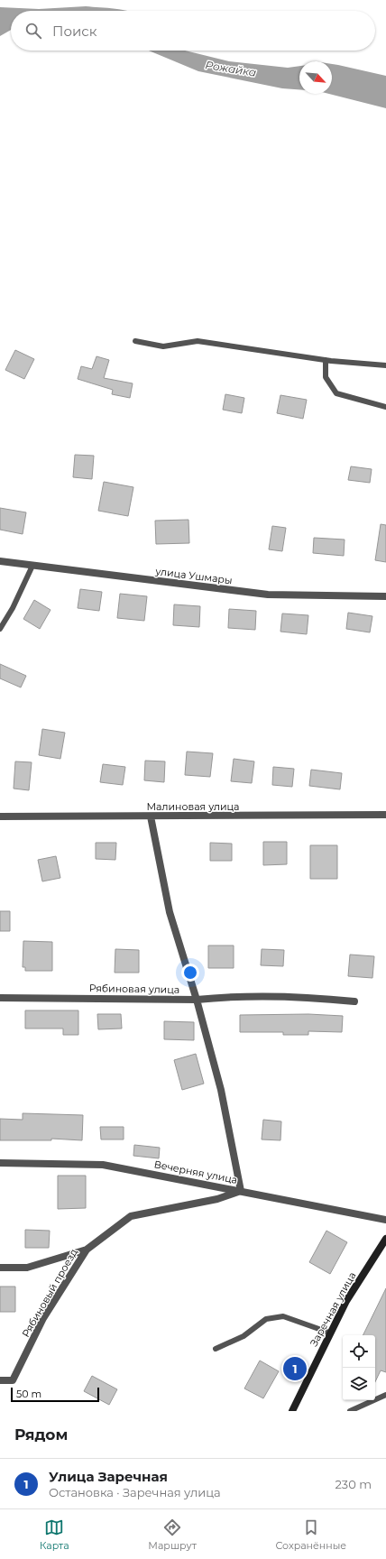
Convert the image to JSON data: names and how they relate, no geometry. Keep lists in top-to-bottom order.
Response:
{
  "streets": {
    "main road": ["Заречная улица"],
    "street": [
      "улица Ушмары",
      "Малиновая улица",
      "Рябиновая улица",
      "Вечерняя улица",
      "Рябиновый проезд"
    ]
  },
  "crossings": [
    ["Вечерняя улица", "Рябиновый проезд"]
  ],
  "water": ["Рожайка"],
  "scale_bar": "50 m",
  "north": "bottom right",
  "page": {
    "search": "Поиск",
    "pins": "1",
    "scale": "50 m",
    "heading": "Рядом",
    "list": [
      {
        "mark": "1",
        "name": "Улица Заречная",
        "note": "Остановка · Заречная улица",
        "value": "230 m"
      }
    ],
    "nav": ["Карта", "Маршрут", "Сохранённые"]
  }
}
